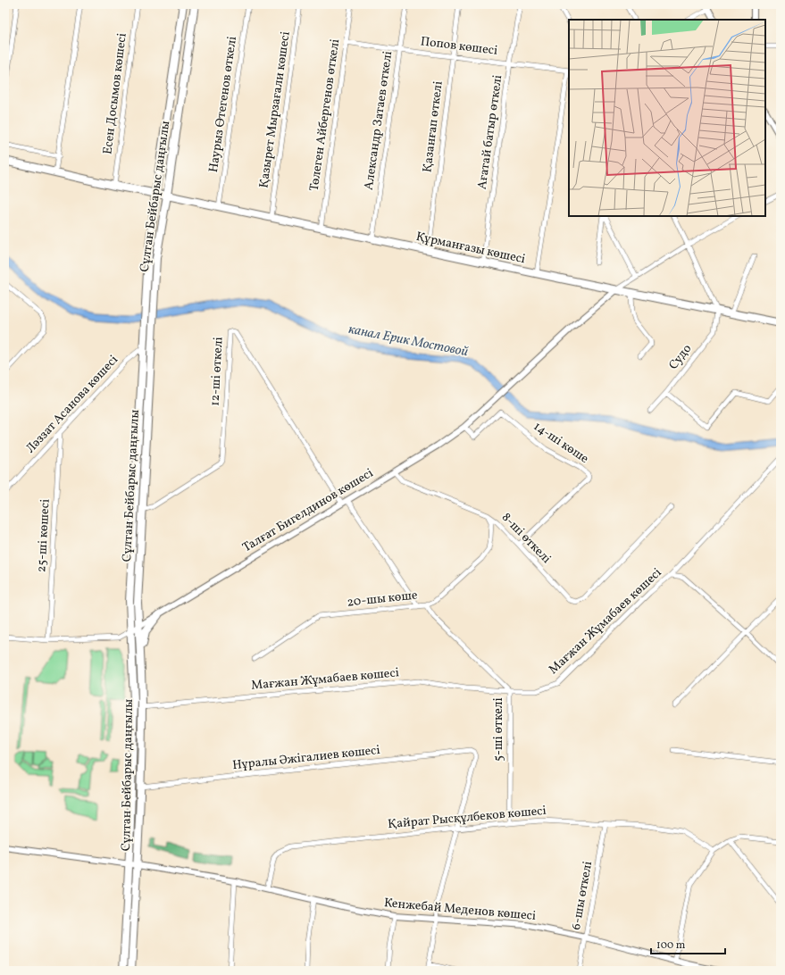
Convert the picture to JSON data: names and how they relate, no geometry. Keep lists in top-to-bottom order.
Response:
{
  "streets": {
    "main road": ["Сұлтан Бейбарыс даңғылы", "Құрманғазы көшесі"],
    "street": [
      "Попов көшесі",
      "Есен Досымов көшесі",
      "Наурыз Өтегенов өткелі",
      "Қазырет Мырзағали көшесі",
      "Төлеген Айбергенов өткелі",
      "Александр Затаев өткелі",
      "Қазанғап өткелі",
      "Ағатай батыр өткелі",
      "Судо",
      "12-ші өткелі",
      "Ләззат Асанова көшесі",
      "14-ші көше",
      "Талғат Бигелдинов көшесі",
      "25-ші көшесі",
      "8-ші өткелі",
      "20-шы көше",
      "Мағжан Жұмабаев көшесі",
      "5-ші өткелі",
      "Нұралы Әжiгалиев көшесi",
      "Қайрат Рысқұлбеков көшесі",
      "6-шы өткелі",
      "Кенжебай Меденов көшесі"
    ]
  },
  "crossings": [
    ["Попов көшесі", "Төлеген Айбергенов өткелі"],
    ["Попов көшесі", "Александр Затаев өткелі"],
    ["Попов көшесі", "Қазанғап өткелі"],
    ["Попов көшесі", "Ағатай батыр өткелі"],
    ["Наурыз Өтегенов өткелі", "Құрманғазы көшесі"],
    ["Қазырет Мырзағали көшесі", "Құрманғазы көшесі"],
    ["Төлеген Айбергенов өткелі", "Құрманғазы көшесі"],
    ["Александр Затаев өткелі", "Құрманғазы көшесі"],
    ["Қазанғап өткелі", "Құрманғазы көшесі"],
    ["Ағатай батыр өткелі", "Құрманғазы көшесі"],
    ["Сұлтан Бейбарыс даңғылы", "Құрманғазы көшесі"],
    ["Сұлтан Бейбарыс даңғылы", "12-ші өткелі"],
    ["Сұлтан Бейбарыс даңғылы", "Ләззат Асанова көшесі"],
    ["Сұлтан Бейбарыс даңғылы", "Талғат Бигелдинов көшесі"],
    ["Сұлтан Бейбарыс даңғылы", "Мағжан Жұмабаев көшесі"],
    ["Сұлтан Бейбарыс даңғылы", "Нұралы Әжiгалиев көшесi"],
    ["Сұлтан Бейбарыс даңғылы", "Кенжебай Меденов көшесі"],
    ["Құрманғазы көшесі", "Судо"],
    ["Құрманғазы көшесі", "Талғат Бигелдинов көшесі"],
    ["12-ші өткелі", "Талғат Бигелдинов көшесі"],
    ["Ләззат Асанова көшесі", "25-ші көшесі"],
    ["14-ші көше", "Талғат Бигелдинов көшесі"],
    ["14-ші көше", "8-ші өткелі"],
    ["Талғат Бигелдинов көшесі", "8-ші өткелі"],
    ["8-ші өткелі", "20-шы көше"],
    ["20-шы көше", "5-ші өткелі"],
    ["Мағжан Жұмабаев көшесі", "5-ші өткелі"],
    ["5-ші өткелі", "Нұралы Әжiгалиев көшесi"],
    ["5-ші өткелі", "Қайрат Рысқұлбеков көшесі"],
    ["5-ші өткелі", "Кенжебай Меденов көшесі"],
    ["Қайрат Рысқұлбеков көшесі", "6-шы өткелі"],
    ["Қайрат Рысқұлбеков көшесі", "Кенжебай Меденов көшесі"],
    ["6-шы өткелі", "Кенжебай Меденов көшесі"]
  ],
  "water": ["канал Ерик Мостовой"],
  "scale_bar": "100 m"
}
